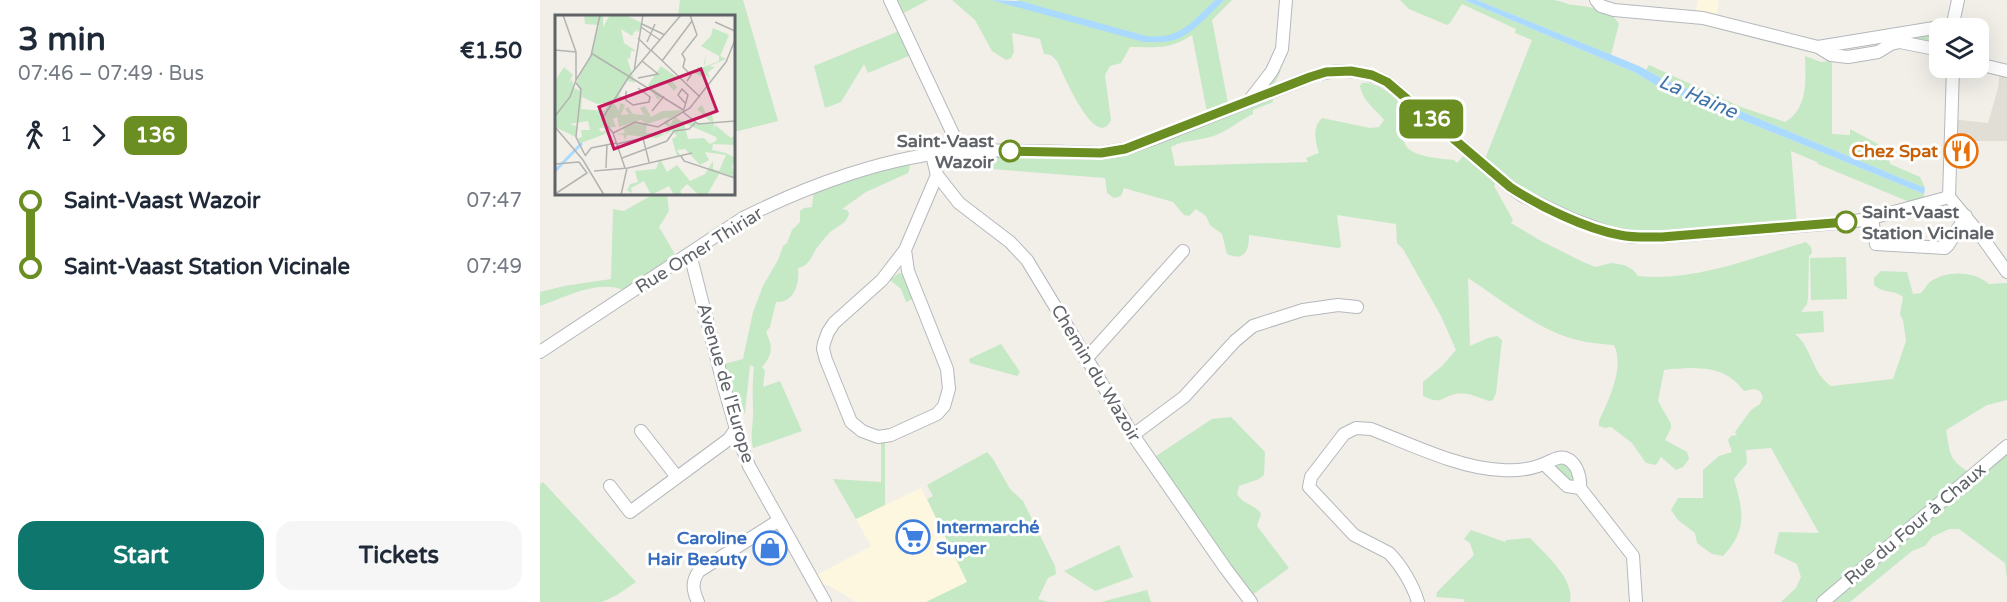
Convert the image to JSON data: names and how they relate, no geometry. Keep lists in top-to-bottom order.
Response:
{
  "streets": {
    "street": [
      "Rue Omer Thiriar",
      "Chemin du Wazoir",
      "Avenue de l'Europe",
      "Rue du Four à Chaux"
    ]
  },
  "crossings": [
    ["Rue Omer Thiriar", "Chemin du Wazoir"],
    ["Rue Omer Thiriar", "Avenue de l'Europe"]
  ],
  "water": ["La Haine"],
  "places": {
    "other": ["Saint-Vaast Wazoir", "Saint-Vaast Station Vicinale"],
    "restaurant": ["Chez Spat"],
    "supermarket": ["Intermarché Super"],
    "shop": ["Caroline Hair Beauty"]
  },
  "lines": ["bus line 136"],
  "page": {
    "heading": ["3 min", "07:46 – 07:49 · Bus", "€1.50"],
    "on_map": "136",
    "legs": ["1", "136"],
    "list": [
      {
        "name": "Saint-Vaast Wazoir",
        "value": "07:47"
      },
      {
        "name": "Saint-Vaast Station Vicinale",
        "value": "07:49"
      }
    ],
    "buttons": ["Start", "Tickets"]
  }
}
